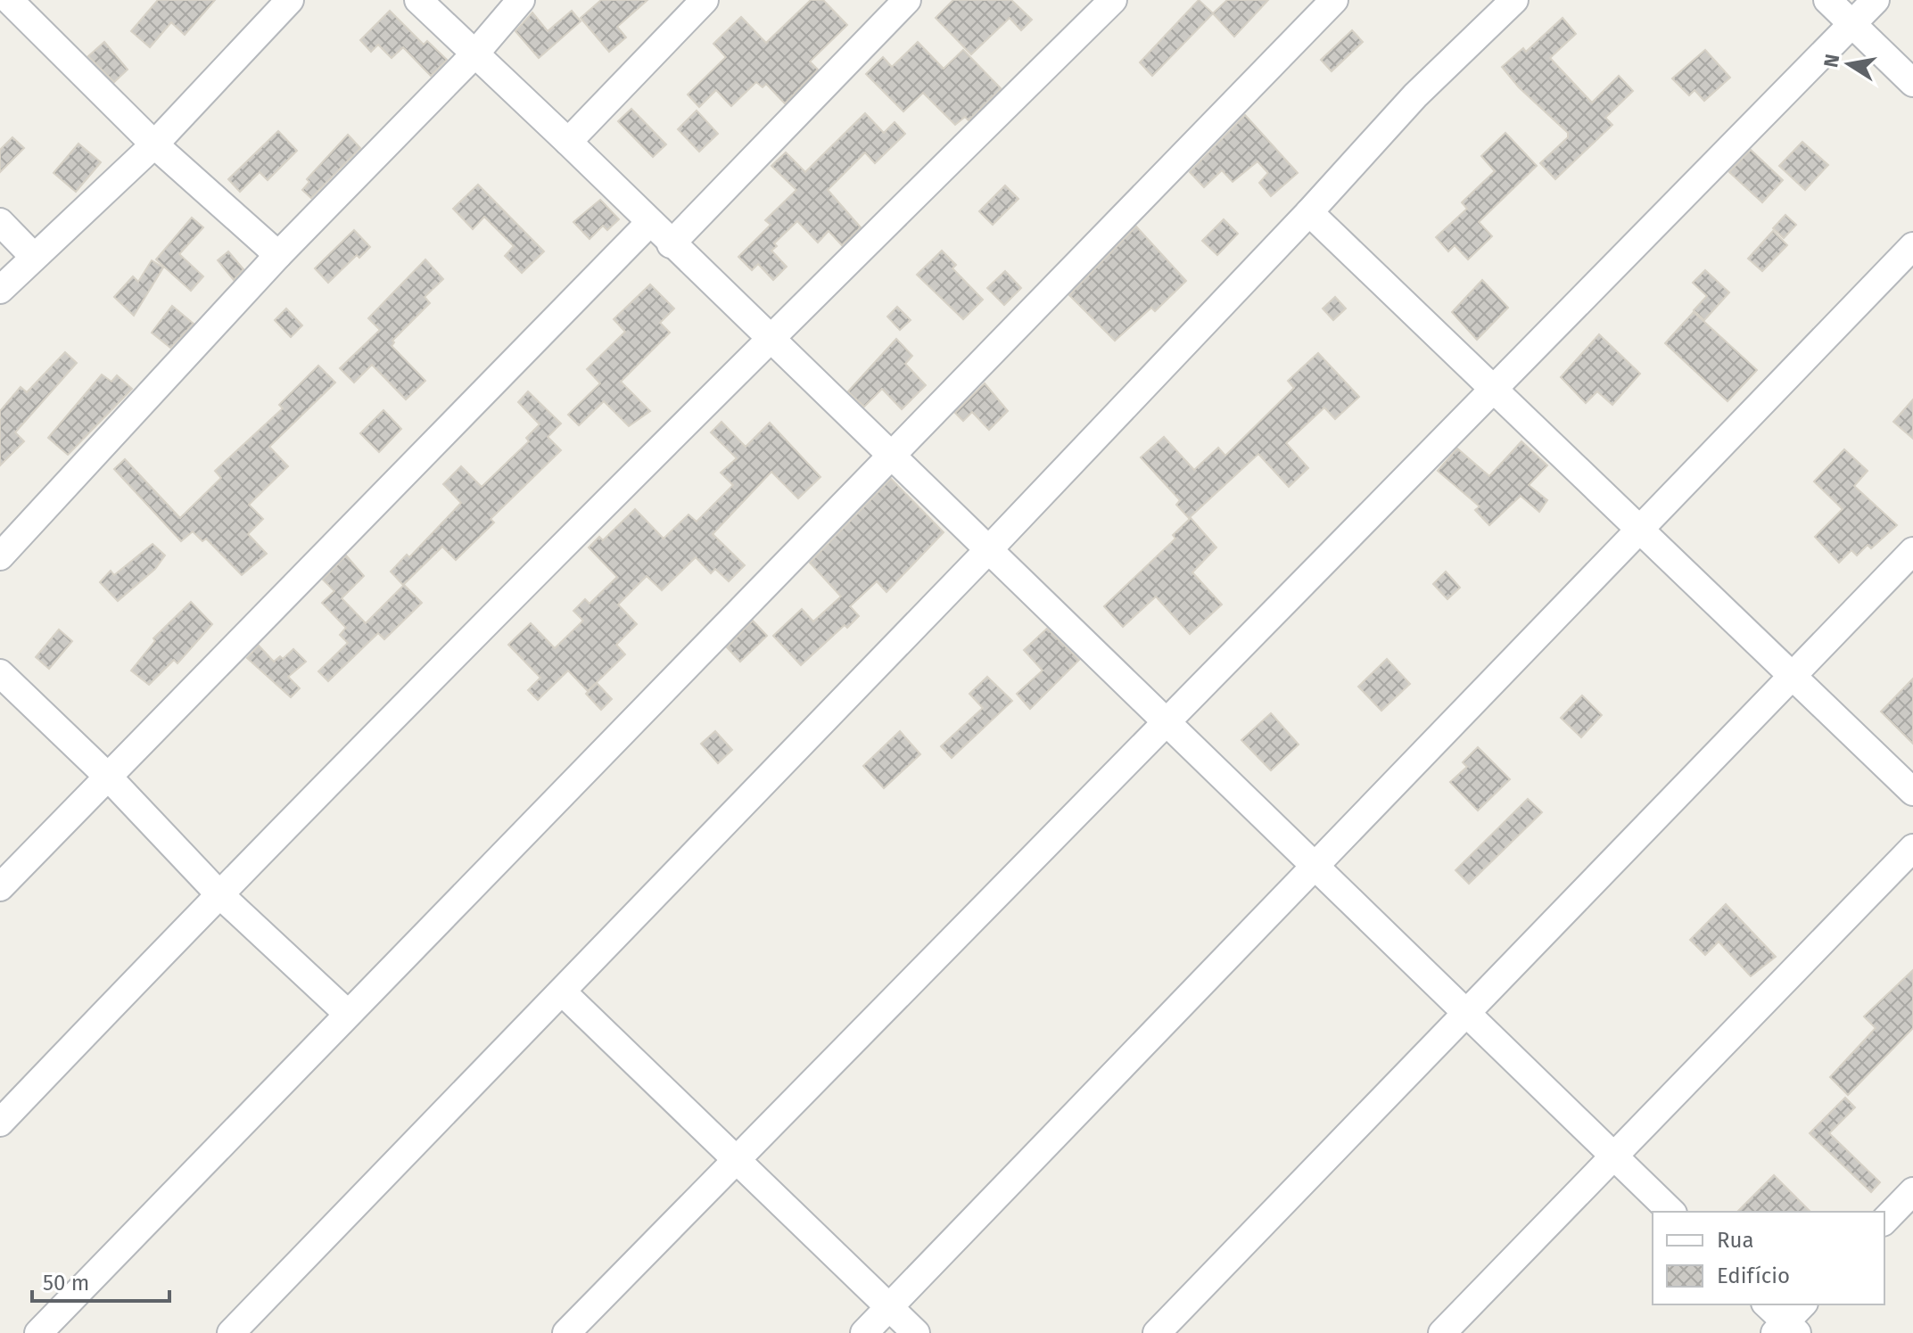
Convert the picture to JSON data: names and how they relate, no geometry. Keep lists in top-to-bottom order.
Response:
{
  "legend": ["Rua", "Edifício"],
  "scale_bar": "50 m",
  "north": "left"
}
